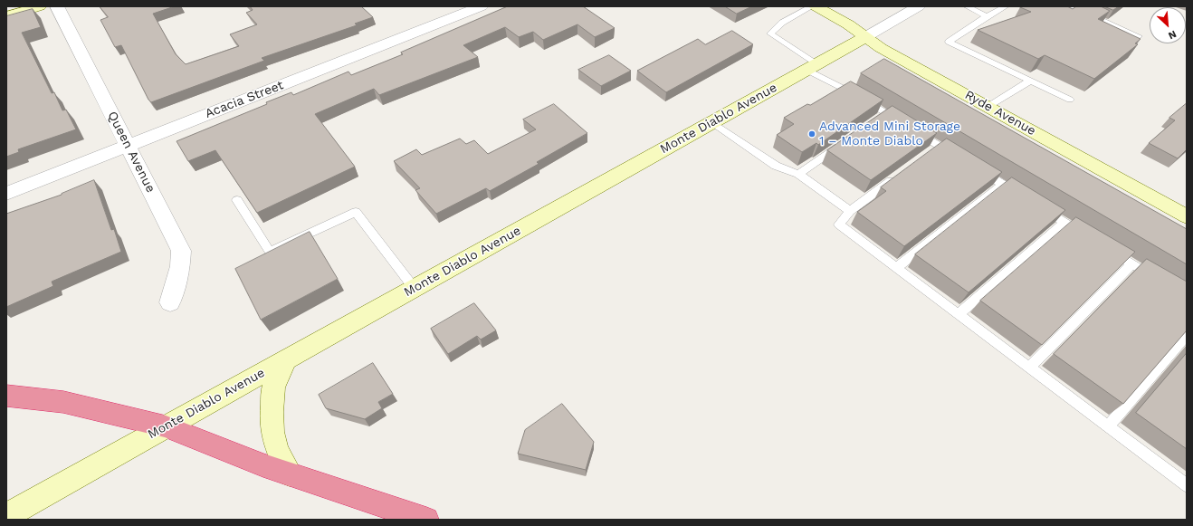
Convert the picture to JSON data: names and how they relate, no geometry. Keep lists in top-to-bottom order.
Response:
{
  "streets": {
    "street": [
      "Acacia Street",
      "Ryde Avenue",
      "Monte Diablo Avenue",
      "Queen Avenue"
    ]
  },
  "crossings": [
    ["Acacia Street", "Queen Avenue"],
    ["Ryde Avenue", "Monte Diablo Avenue"]
  ],
  "places": ["Advanced Mini Storage 1 – Monte Diablo"],
  "north": "bottom right"
}
